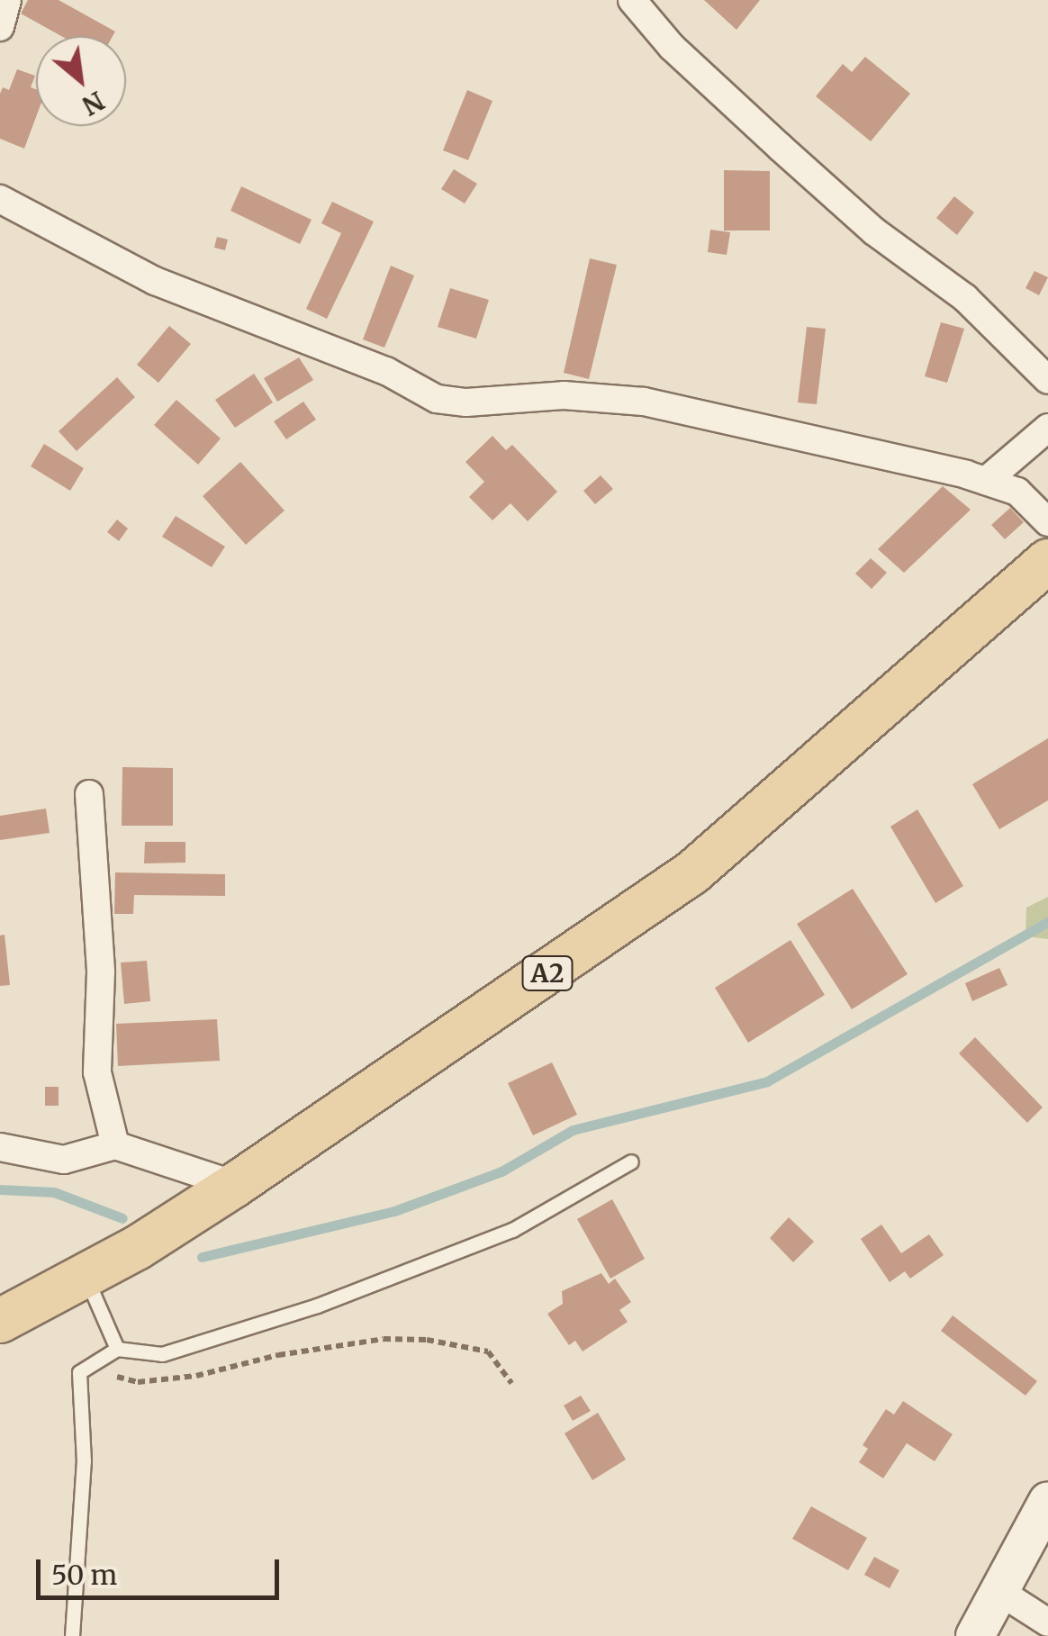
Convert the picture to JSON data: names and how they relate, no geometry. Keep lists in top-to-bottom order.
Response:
{
  "streets": {
    "main road": ["A2"]
  },
  "scale_bar": "50 m",
  "north": "bottom right"
}
